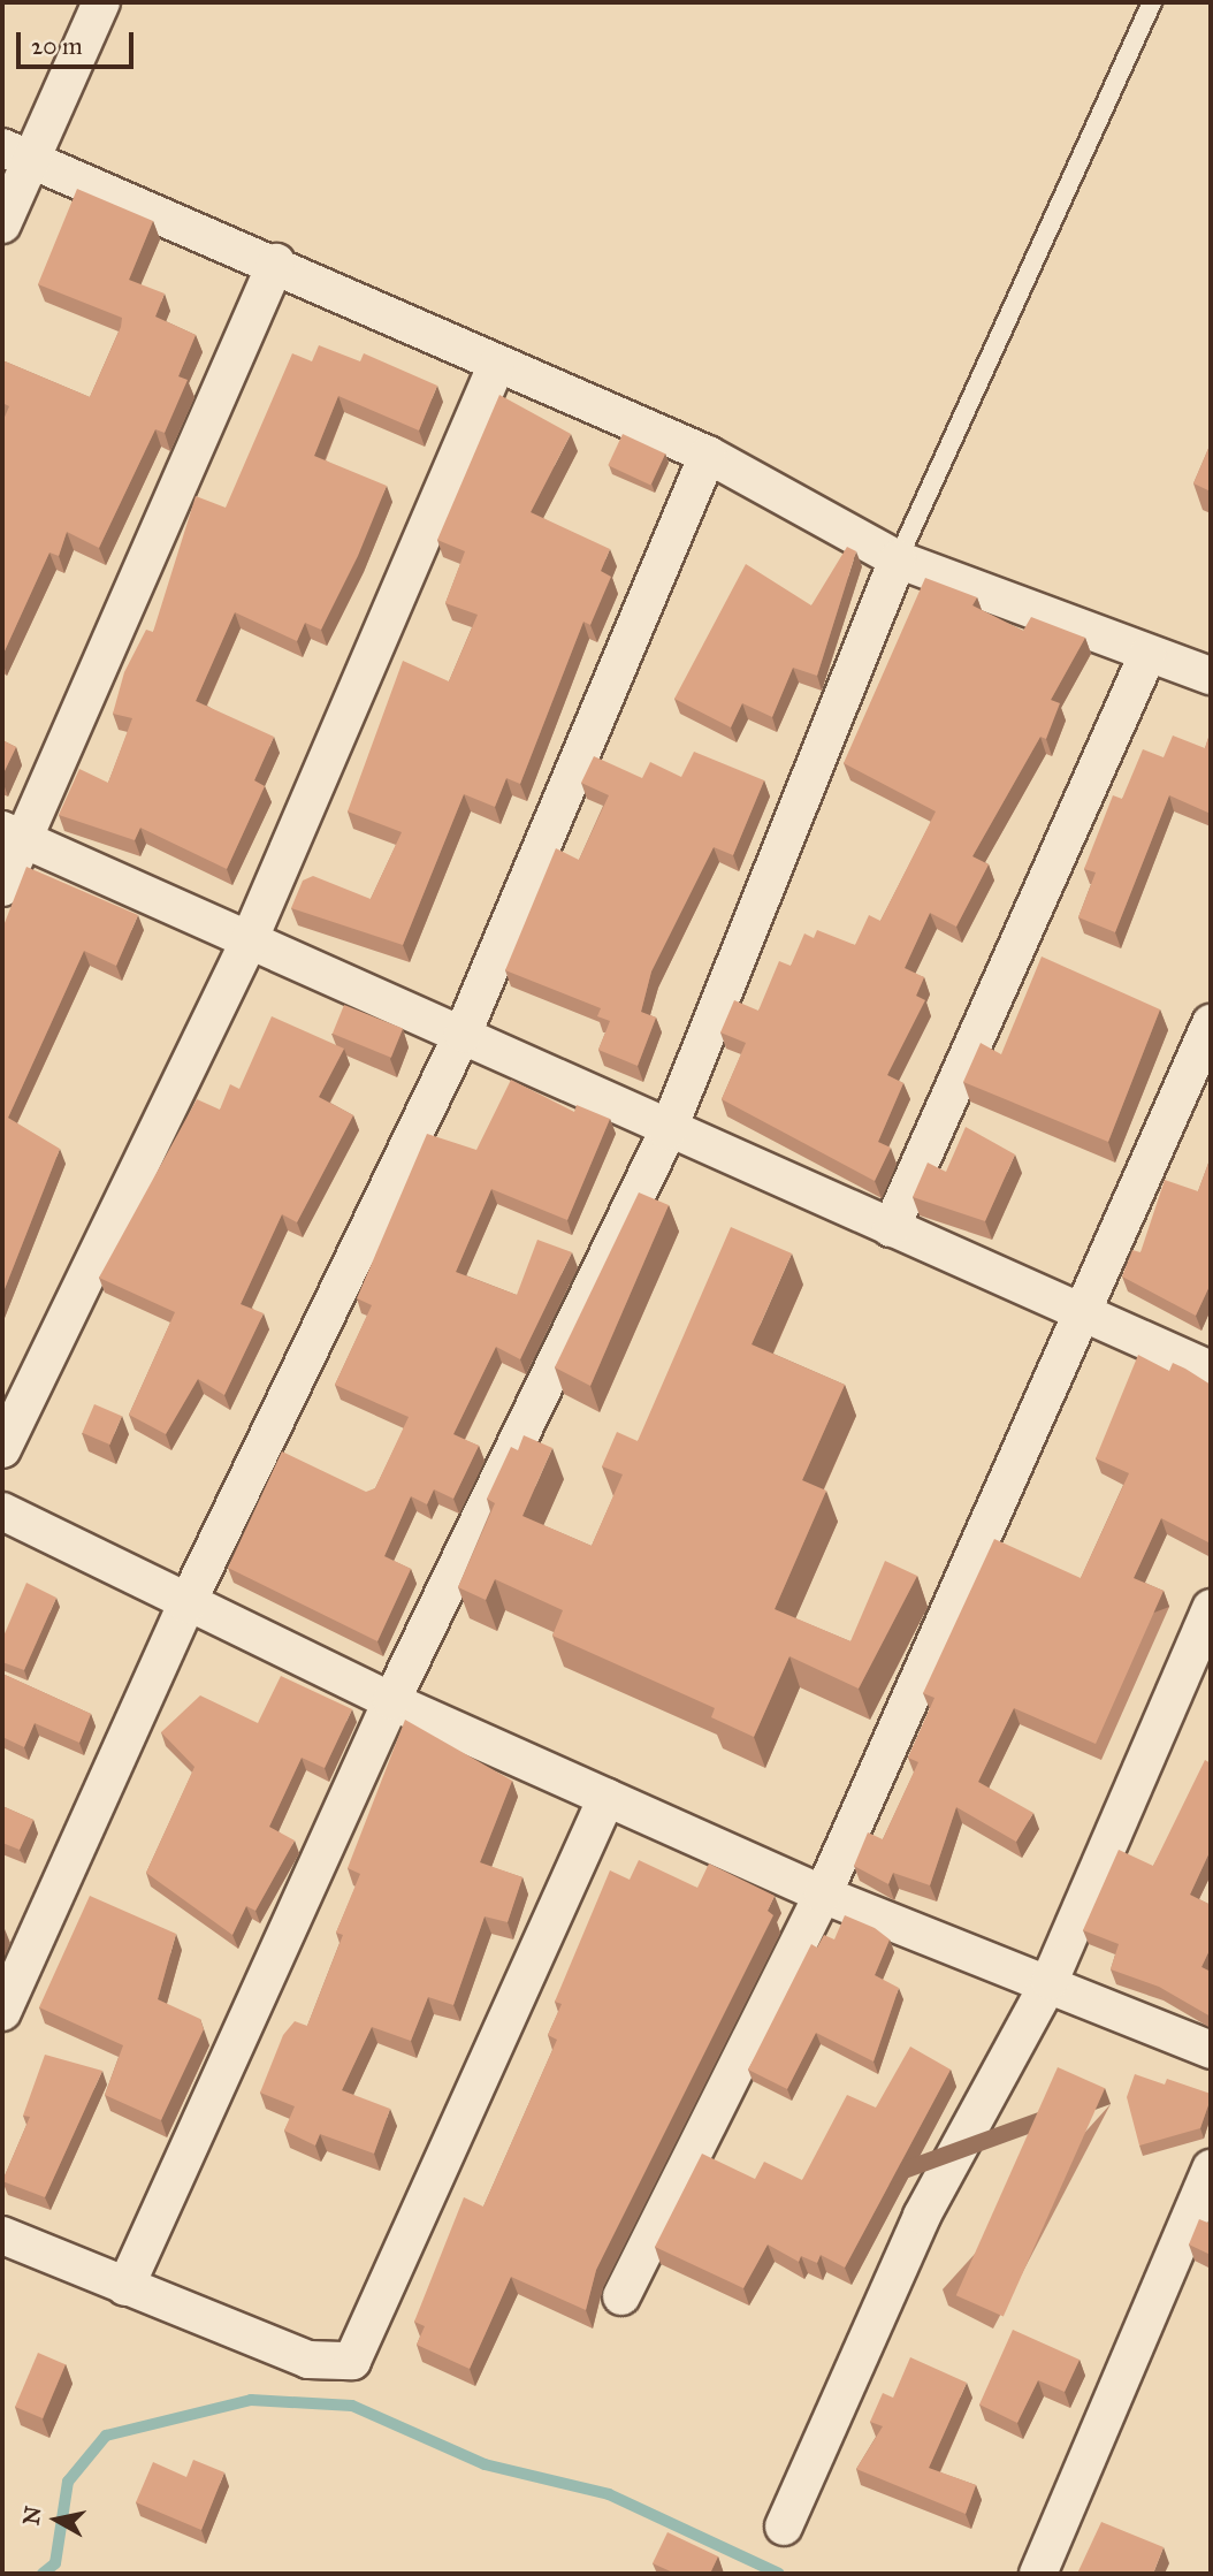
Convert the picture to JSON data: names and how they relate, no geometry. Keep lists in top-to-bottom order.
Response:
{
  "scale_bar": "20 m",
  "north": "left"
}
